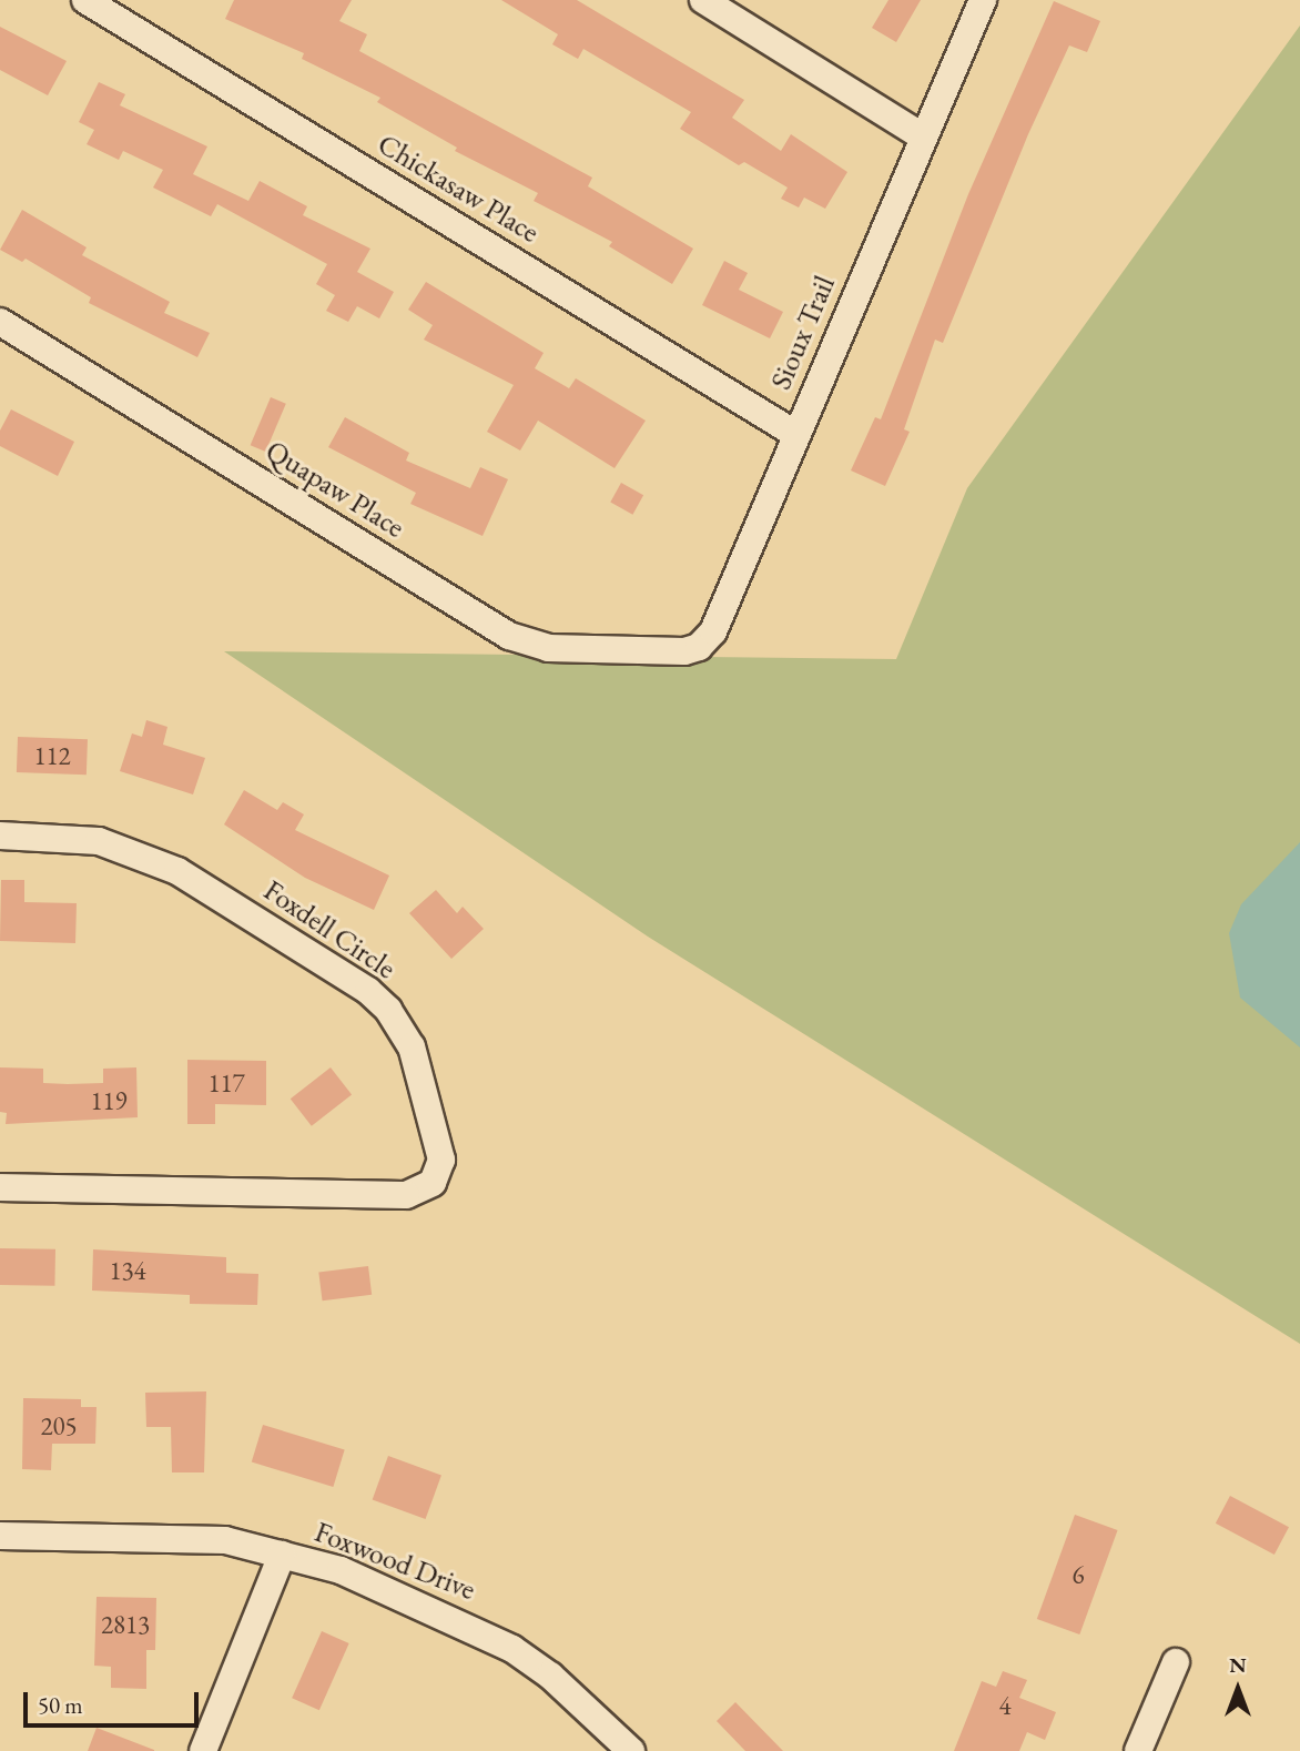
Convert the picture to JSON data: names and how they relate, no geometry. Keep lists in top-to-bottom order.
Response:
{
  "streets": {
    "street": [
      "Chickasaw Place",
      "Sioux Trail",
      "Quapaw Place",
      "Foxdell Circle",
      "Foxwood Drive"
    ]
  },
  "crossings": [
    ["Chickasaw Place", "Sioux Trail"],
    ["Sioux Trail", "Quapaw Place"]
  ],
  "house_numbers": [
    "112",
    "117",
    "119",
    "134",
    "205",
    "6",
    "2813",
    "4"
  ],
  "scale_bar": "50 m",
  "north": "top"
}
